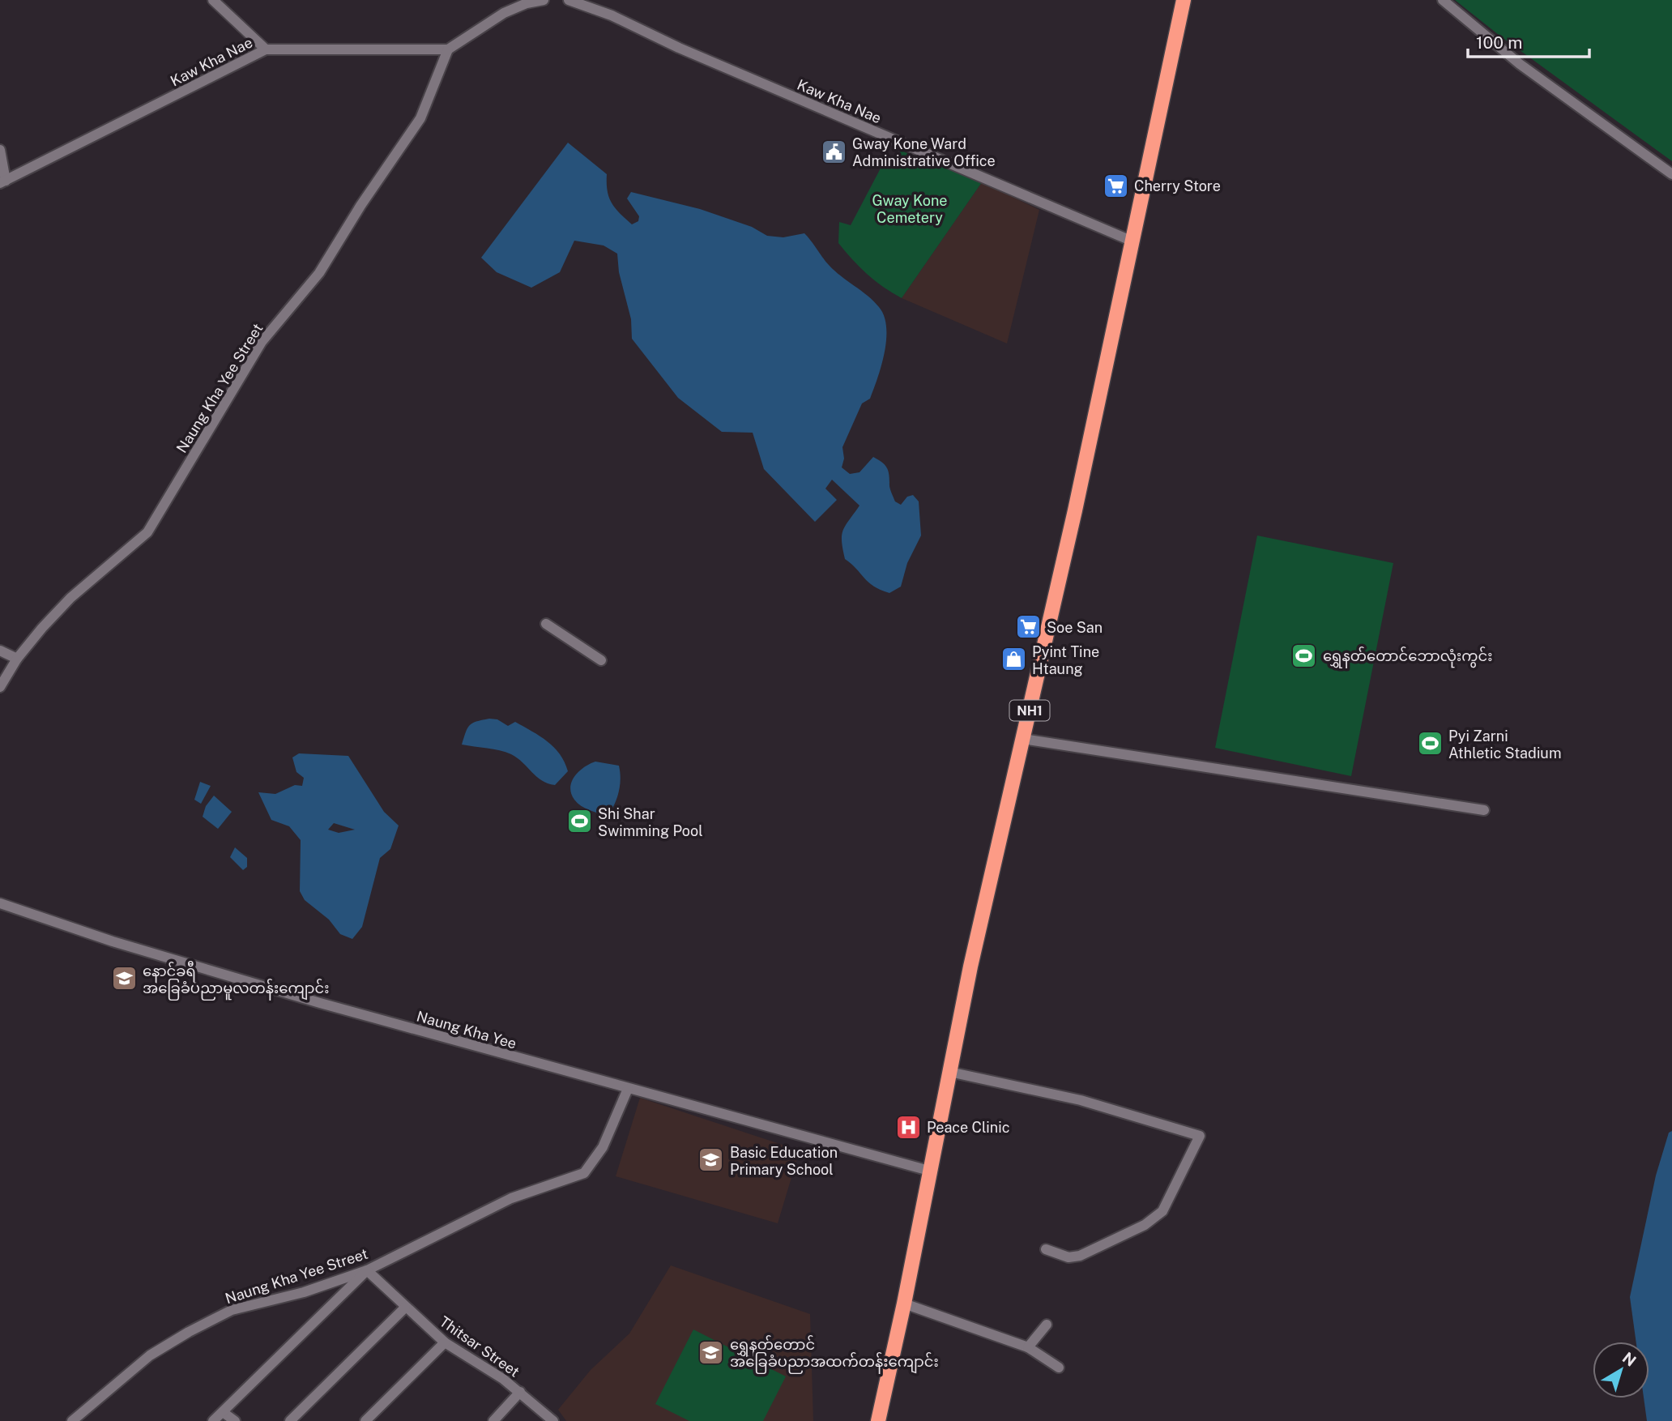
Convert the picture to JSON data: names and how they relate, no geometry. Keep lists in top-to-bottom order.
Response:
{
  "streets": {
    "highway": ["NH1"],
    "street": [
      "Kaw Kha Nae",
      "Naung Kha Yee Street",
      "Naung Kha Yee",
      "Thitsar Street"
    ]
  },
  "crossings": [
    ["Kaw Kha Nae", "Naung Kha Yee Street"],
    ["Kaw Kha Nae", "NH1"],
    ["Naung Kha Yee Street", "Naung Kha Yee"],
    ["Naung Kha Yee Street", "Thitsar Street"],
    ["NH1", "Naung Kha Yee"]
  ],
  "parks": ["Gway Kone Cemetery"],
  "places": {
    "public building": ["Gway Kone Ward Administrative Office"],
    "supermarket": ["Cherry Store", "Soe San"],
    "sports": ["ရွှေနတ်တောင်ဘောလုံးကွင်း", "Pyi Zarni Athletic Stadium", "Shi Shar Swimming Pool"],
    "shop": ["Pyint Tine Htaung"],
    "school or university": ["နောင်ခရီ အခြေခံပညာမူလတန်းကျောင်း", "Basic Education Primary School", "ရွှေနတ်တောင် အခြေခံပညာအထက်တန်းကျောင်း"],
    "hospital": ["Peace Clinic"]
  },
  "scale_bar": "100 m",
  "north": "top right"
}
